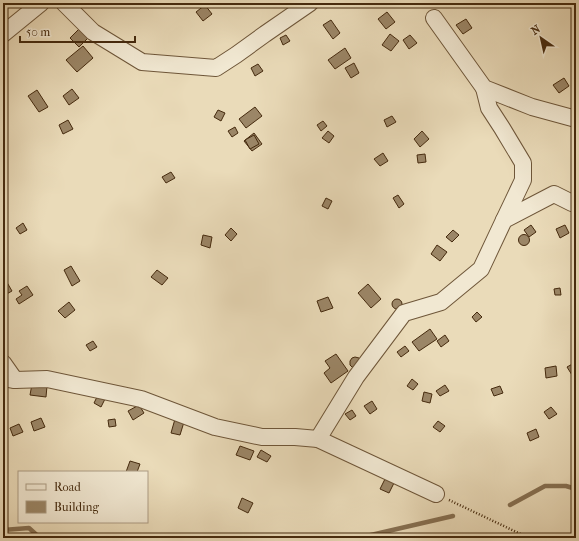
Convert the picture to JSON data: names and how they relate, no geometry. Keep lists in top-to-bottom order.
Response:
{
  "legend": ["Road", "Building"],
  "scale_bar": "50 m",
  "north": "top left"
}
